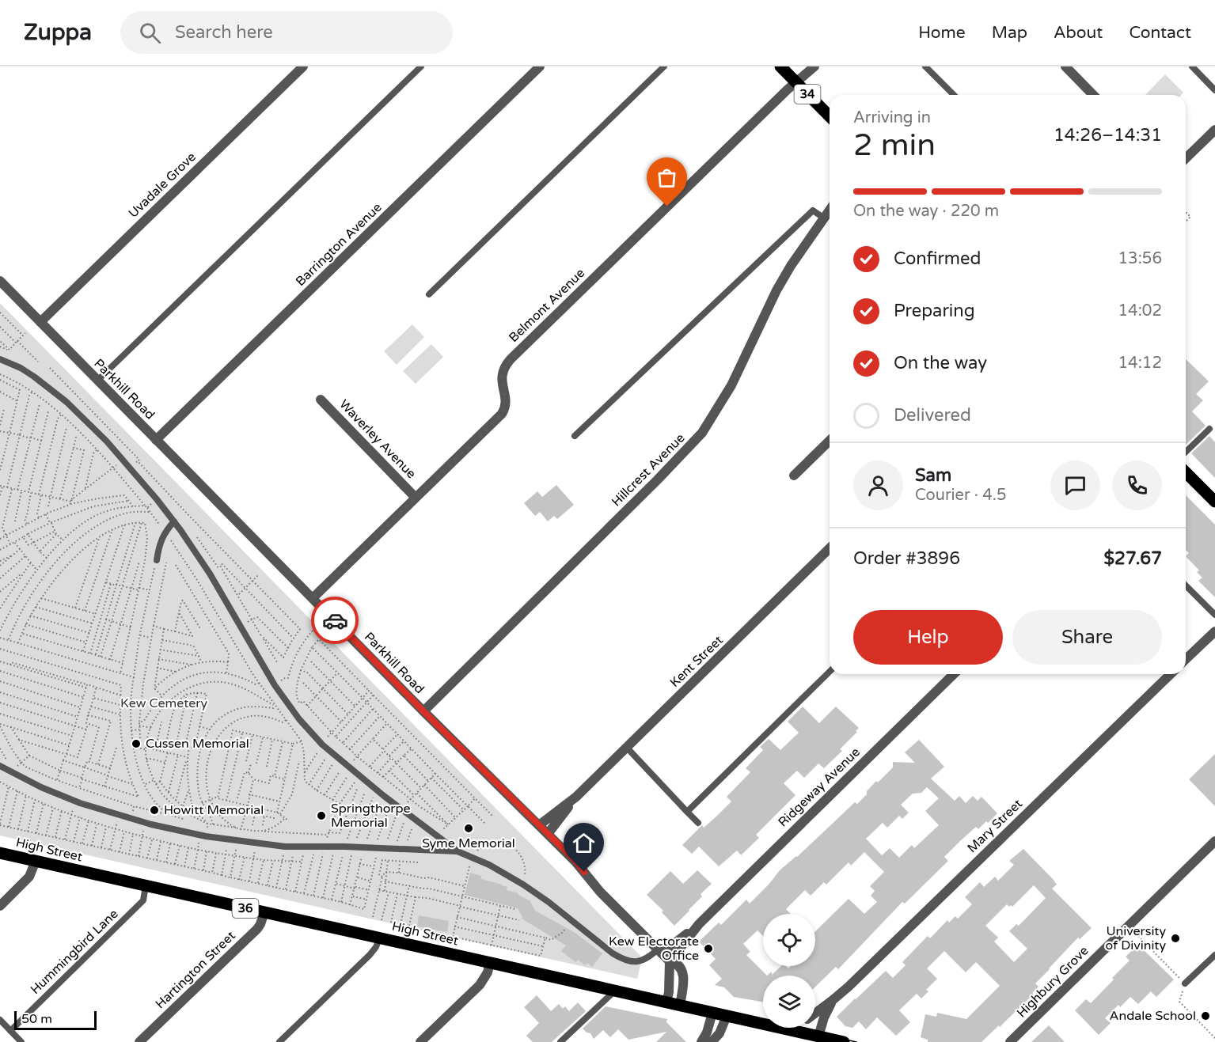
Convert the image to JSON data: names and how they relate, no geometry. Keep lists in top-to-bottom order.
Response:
{
  "streets": {
    "main road": ["34", "High Street", "36"],
    "street": [
      "Uvadale Grove",
      "Barrington Avenue",
      "Belmont Avenue",
      "Parkhill Road",
      "Waverley Avenue",
      "Hillcrest Avenue",
      "Kent Street",
      "Ridgeway Avenue",
      "Mary Street",
      "Hartington Street",
      "Highbury Grove"
    ],
    "lane": ["Hummingbird Lane"]
  },
  "crossings": [
    ["34", "Belmont Avenue"],
    ["Uvadale Grove", "Parkhill Road"],
    ["Barrington Avenue", "Parkhill Road"],
    ["Belmont Avenue", "Parkhill Road"],
    ["Belmont Avenue", "Waverley Avenue"],
    ["Parkhill Road", "Hillcrest Avenue"],
    ["Parkhill Road", "Kent Street"],
    ["Parkhill Road", "Ridgeway Avenue"],
    ["Parkhill Road", "High Street"],
    ["Mary Street", "High Street"],
    ["High Street", "Hummingbird Lane"],
    ["High Street", "Hartington Street"]
  ],
  "parks": ["Kew Cemetery"],
  "places": [
    "Cussen Memorial",
    "Howitt Memorial",
    "Springthorpe Memorial",
    "Syme Memorial",
    "University of Divinity",
    "Kew Electorate Office",
    "Andale School"
  ],
  "scale_bar": "50 m",
  "page": {
    "header": "Zuppa",
    "search": "Search here",
    "nav": [
      "Home",
      "Map",
      "About",
      "Contact"
    ],
    "heading": ["2 min", "Arriving in", "14:26–14:31"],
    "panel": [
      "Sam",
      "Courier · 4.5",
      "Order #3896",
      "$27.67"
    ],
    "bar": "On the way · 220 m",
    "list": [
      ["Confirmed", "13:56"],
      ["Preparing", "14:02"],
      ["On the way", "14:12"],
      "Delivered"
    ],
    "buttons": ["Help", "Share"],
    "scale": "50 m"
  }
}
